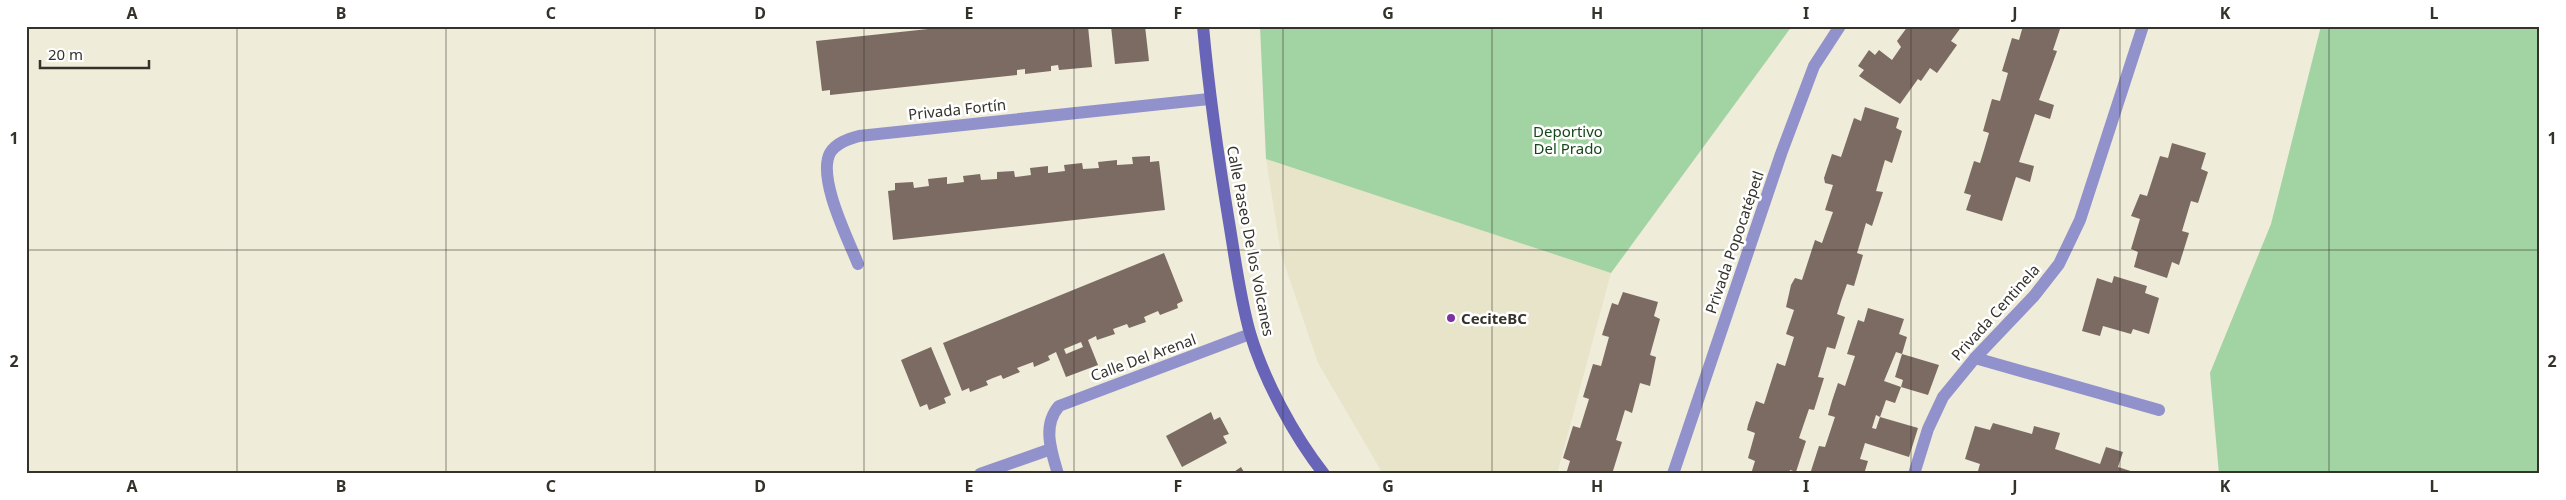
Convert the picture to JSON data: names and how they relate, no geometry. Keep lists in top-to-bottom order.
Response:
{
  "streets": {
    "street": [
      "Privada Fortín",
      "Calle Paseo De los Volcanes",
      "Privada Popocatépetl",
      "Privada Centinela",
      "Calle Del Arenal"
    ]
  },
  "crossings": [
    ["Privada Fortín", "Calle Paseo De los Volcanes"],
    ["Calle Paseo De los Volcanes", "Calle Del Arenal"]
  ],
  "parks": ["Deportivo Del Prado"],
  "places": ["CeciteBC"],
  "scale_bar": "20 m",
  "grid": {
    "columns": [
      "A",
      "B",
      "C",
      "D",
      "E",
      "F",
      "G",
      "H",
      "I",
      "J",
      "K",
      "L"
    ],
    "rows": ["1", "2"]
  }
}
